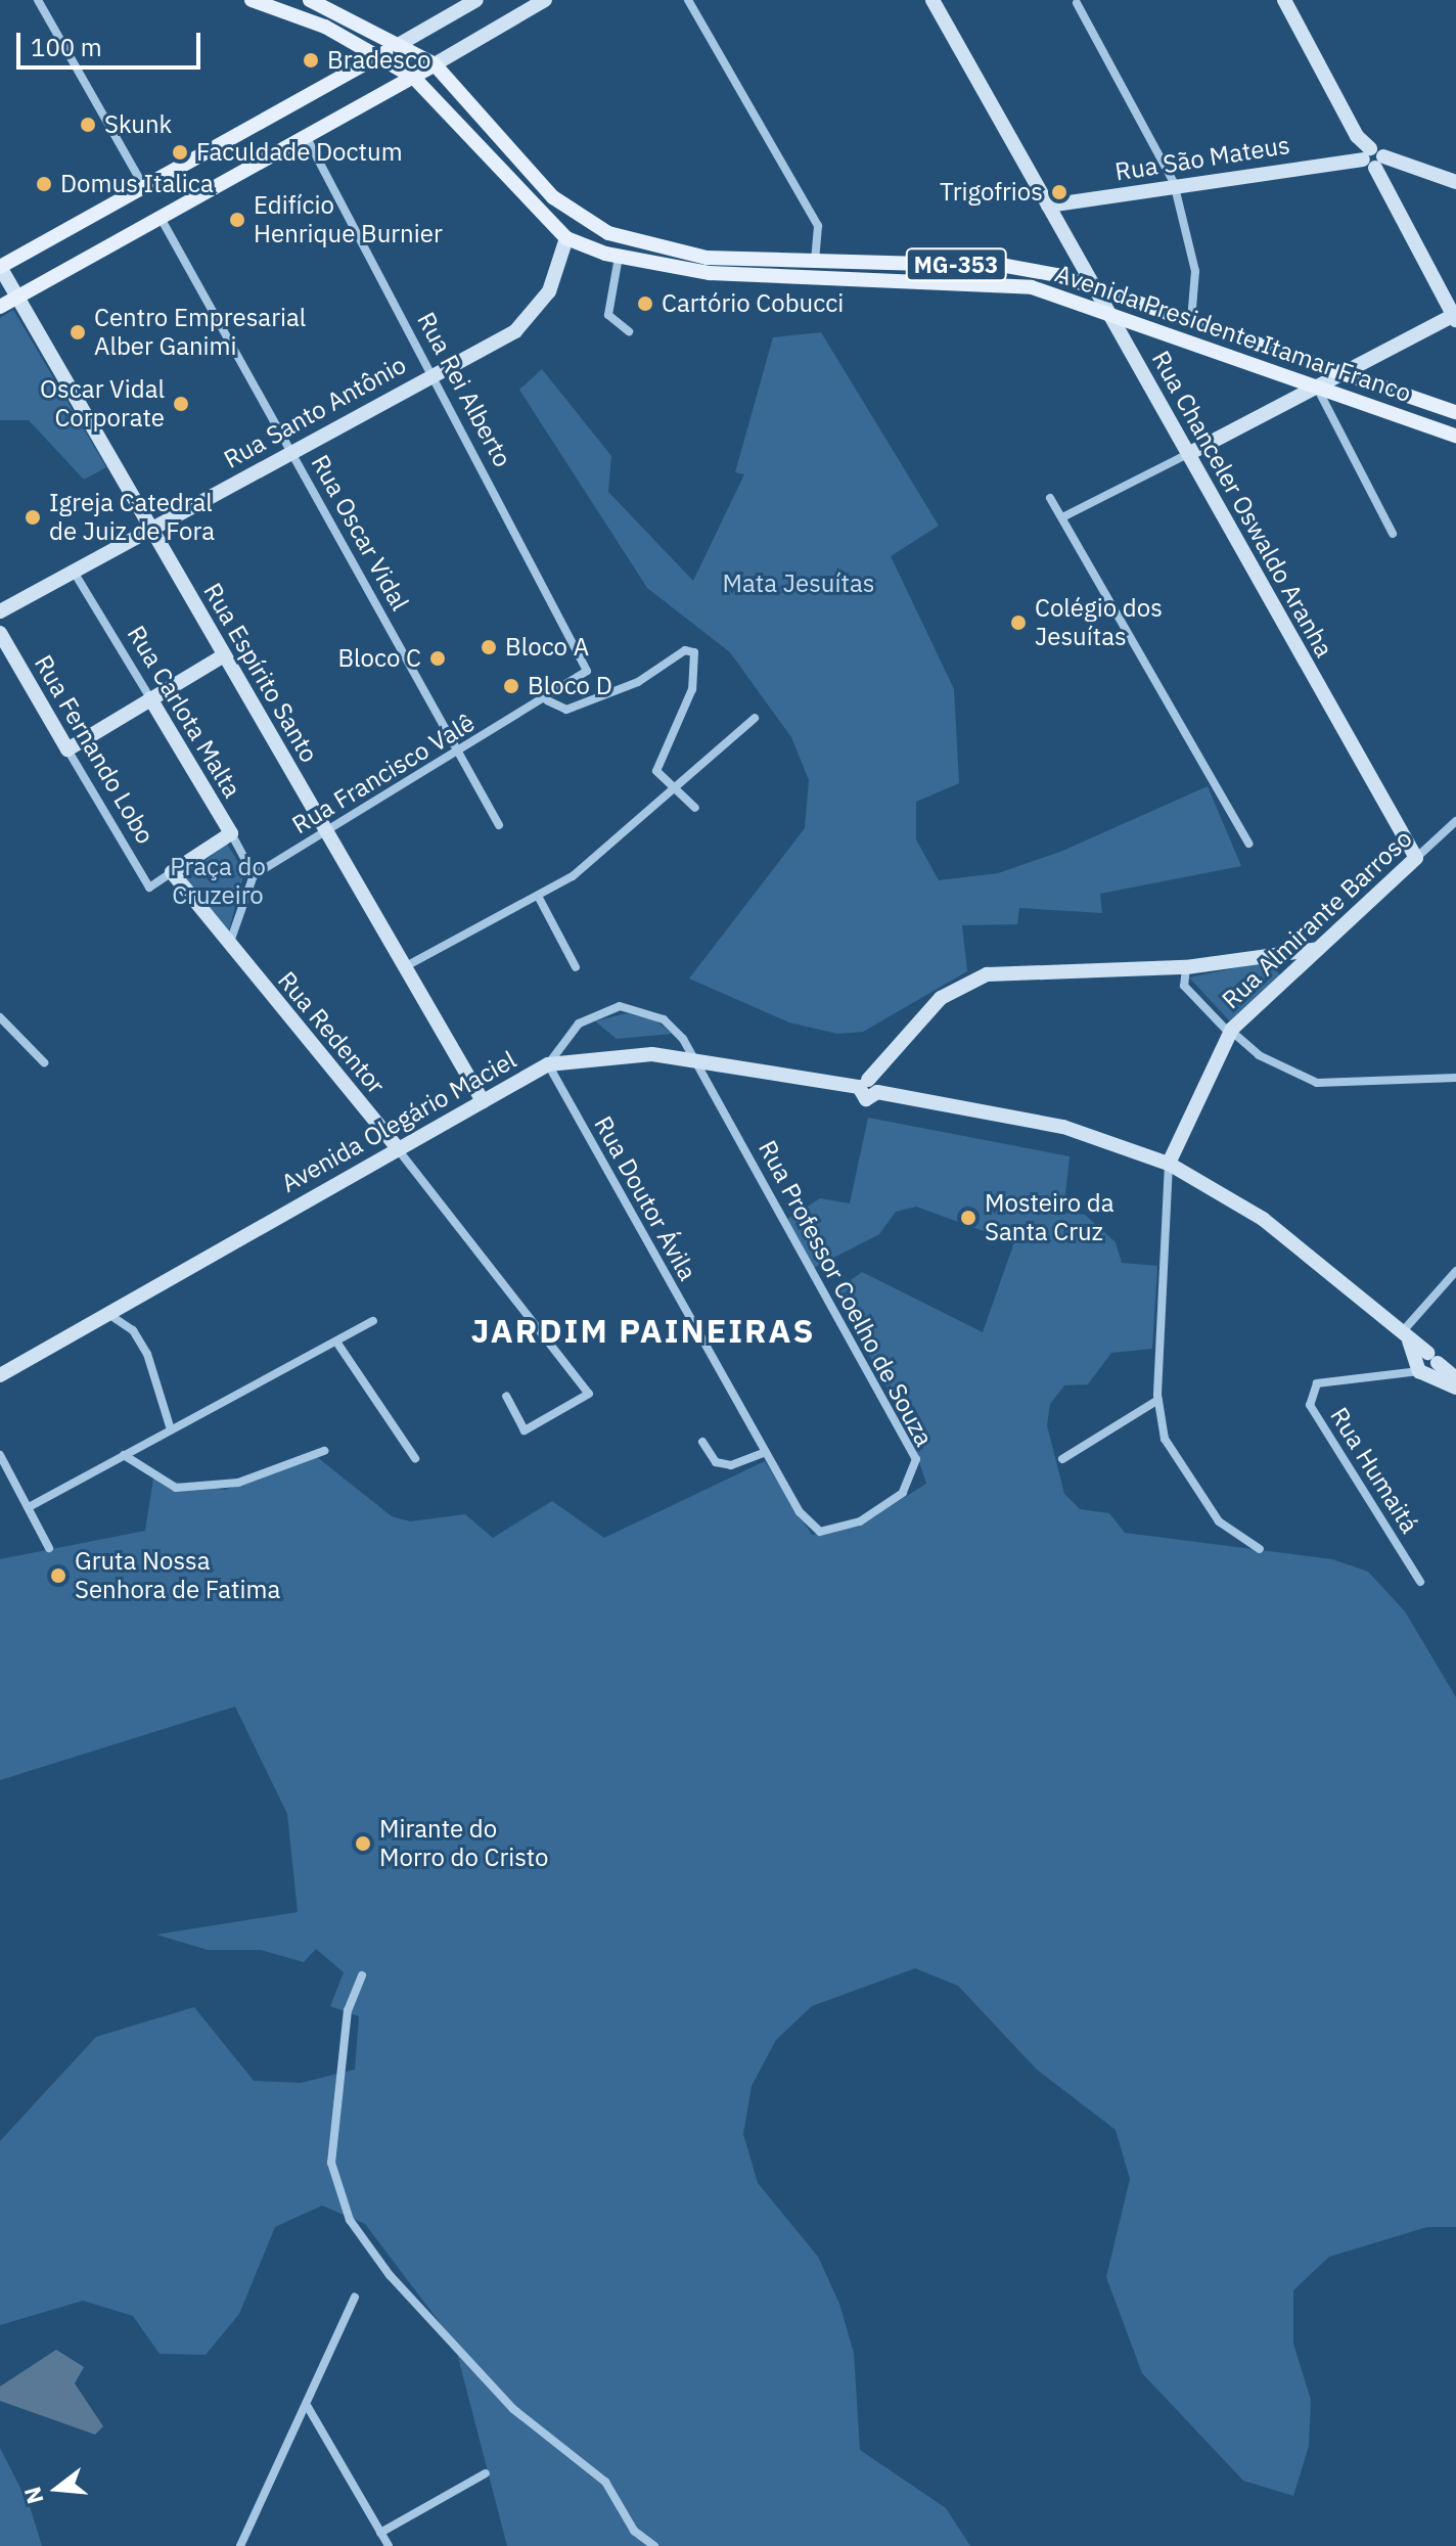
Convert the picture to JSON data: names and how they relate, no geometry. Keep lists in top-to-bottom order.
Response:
{
  "streets": {
    "main road": ["MG-353", "Avenida Presidente Itamar Franco"],
    "street": [
      "Rua São Mateus",
      "Rua Rei Alberto",
      "Rua Santo Antônio",
      "Rua Chanceler Oswaldo Aranha",
      "Rua Oscar Vidal",
      "Rua Espírito Santo",
      "Rua Carlota Malta",
      "Rua Fernando Lobo",
      "Rua Francisco Valê",
      "Rua Almirante Barroso",
      "Rua Redentor",
      "Avenida Olegário Maciel",
      "Rua Doutor Ávila",
      "Rua Professor Coelho de Souza",
      "Rua Humaitá"
    ]
  },
  "crossings": [
    ["Rua São Mateus", "Rua Chanceler Oswaldo Aranha"],
    ["Avenida Presidente Itamar Franco", "Rua Santo Antônio"],
    ["Avenida Presidente Itamar Franco", "Rua Chanceler Oswaldo Aranha"],
    ["Rua Rei Alberto", "Rua Santo Antônio"],
    ["Rua Rei Alberto", "Rua Francisco Valê"],
    ["Rua Santo Antônio", "Rua Oscar Vidal"],
    ["Rua Santo Antônio", "Rua Espírito Santo"],
    ["Rua Santo Antônio", "Rua Carlota Malta"],
    ["Rua Chanceler Oswaldo Aranha", "Rua Almirante Barroso"],
    ["Rua Oscar Vidal", "Rua Francisco Valê"],
    ["Rua Espírito Santo", "Rua Francisco Valê"],
    ["Rua Espírito Santo", "Avenida Olegário Maciel"],
    ["Rua Carlota Malta", "Rua Fernando Lobo"],
    ["Rua Carlota Malta", "Rua Francisco Valê"],
    ["Rua Fernando Lobo", "Rua Redentor"],
    ["Rua Almirante Barroso", "Avenida Olegário Maciel"],
    ["Rua Redentor", "Avenida Olegário Maciel"],
    ["Avenida Olegário Maciel", "Rua Doutor Ávila"],
    ["Avenida Olegário Maciel", "Rua Professor Coelho de Souza"],
    ["Avenida Olegário Maciel", "Rua Humaitá"],
    ["Rua Doutor Ávila", "Rua Professor Coelho de Souza"]
  ],
  "districts": ["JARDIM PAINEIRAS"],
  "parks": ["Mata Jesuítas", "Praça do Cruzeiro"],
  "places": [
    "Bradesco",
    "Skunk",
    "Faculdade Doctum",
    "Domus Italica",
    "Trigofrios",
    "Edifício Henrique Burnier",
    "Cartório Cobucci",
    "Centro Empresarial Alber Ganimi",
    "Oscar Vidal Corporate",
    "Igreja Catedral de Juiz de Fora",
    "Colégio dos Jesuítas",
    "Bloco A",
    "Bloco C",
    "Bloco D",
    "Mosteiro da Santa Cruz",
    "Gruta Nossa Senhora de Fatima",
    "Mirante do Morro do Cristo"
  ],
  "scale_bar": "100 m",
  "north": "left"
}
